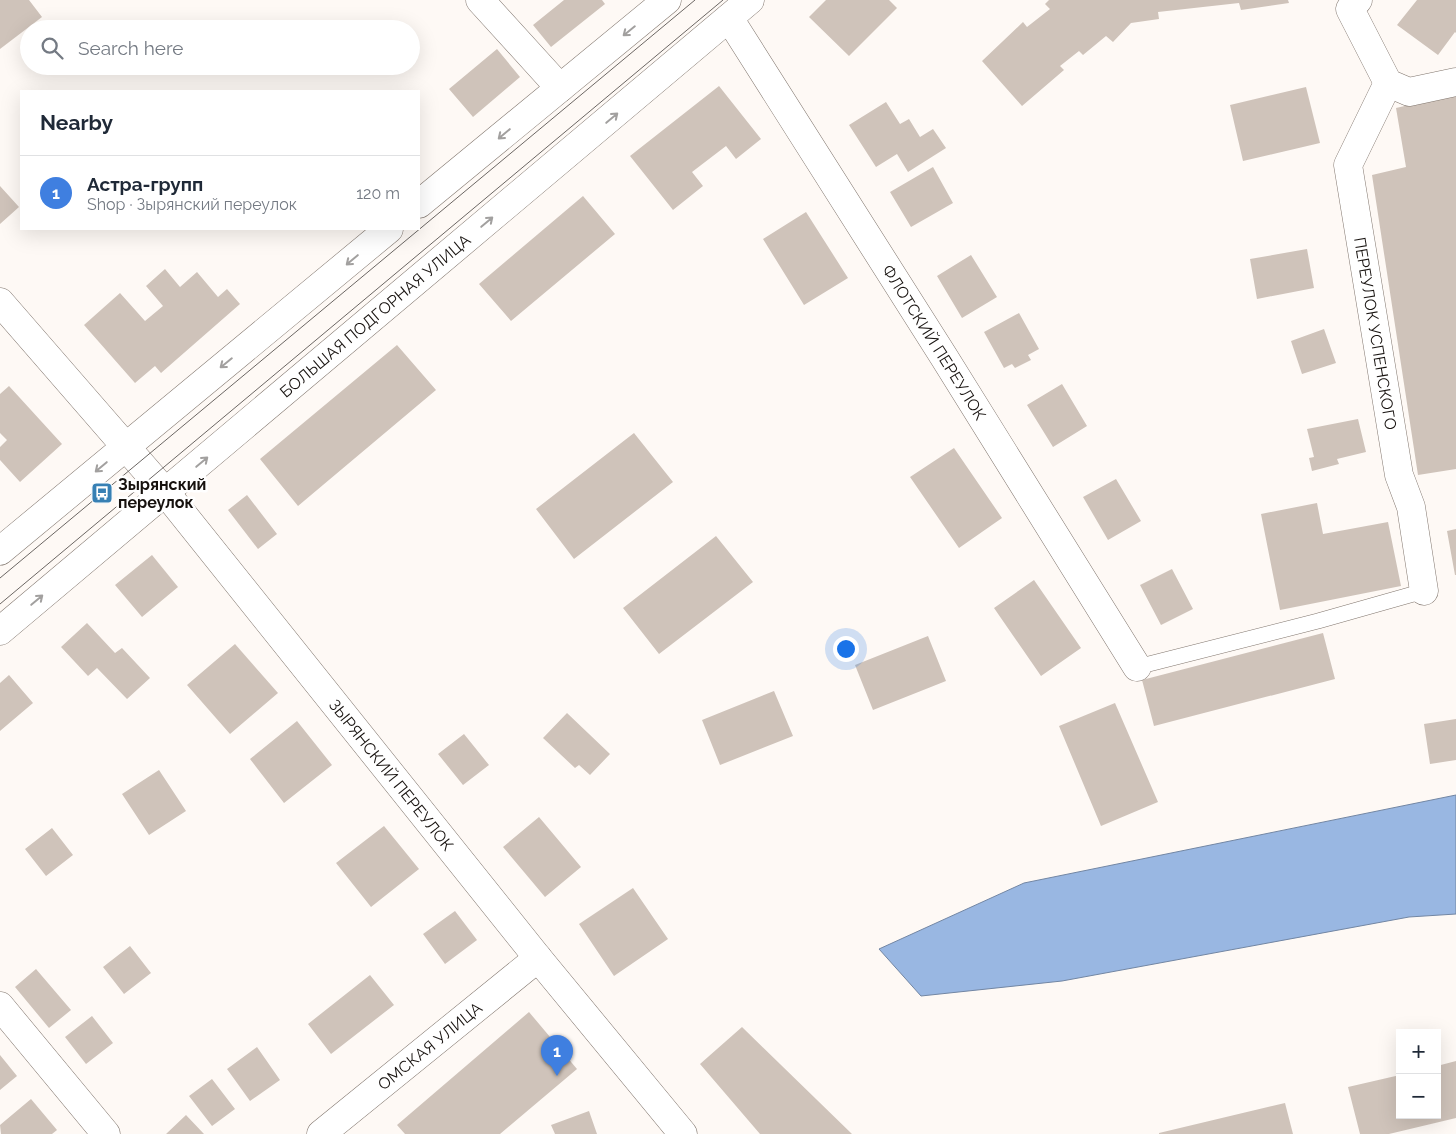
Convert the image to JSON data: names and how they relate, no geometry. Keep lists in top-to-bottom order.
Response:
{
  "streets": {
    "street": [
      "БОЛЬШАЯ ПОДГОРНАЯ УЛИЦА",
      "ПЕРЕУЛОК УСПЕНСКОГО",
      "ФЛОТСКИЙ ПЕРЕУЛОК",
      "ЗЫРЯНСКИЙ ПЕРЕУЛОК",
      "ОМСКАЯ УЛИЦА"
    ]
  },
  "crossings": [
    ["БОЛЬШАЯ ПОДГОРНАЯ УЛИЦА", "ФЛОТСКИЙ ПЕРЕУЛОК"],
    ["БОЛЬШАЯ ПОДГОРНАЯ УЛИЦА", "ЗЫРЯНСКИЙ ПЕРЕУЛОК"],
    ["ЗЫРЯНСКИЙ ПЕРЕУЛОК", "ОМСКАЯ УЛИЦА"]
  ],
  "places": {
    "bus stop": ["Зырянский переулок"]
  },
  "page": {
    "search": "Search here",
    "heading": "Nearby",
    "list": [
      {
        "mark": "1",
        "name": "Астра-групп",
        "note": "Shop · Зырянский переулок",
        "value": "120 m"
      }
    ],
    "map_buttons": ["+", "−"],
    "pins": "1"
  }
}
